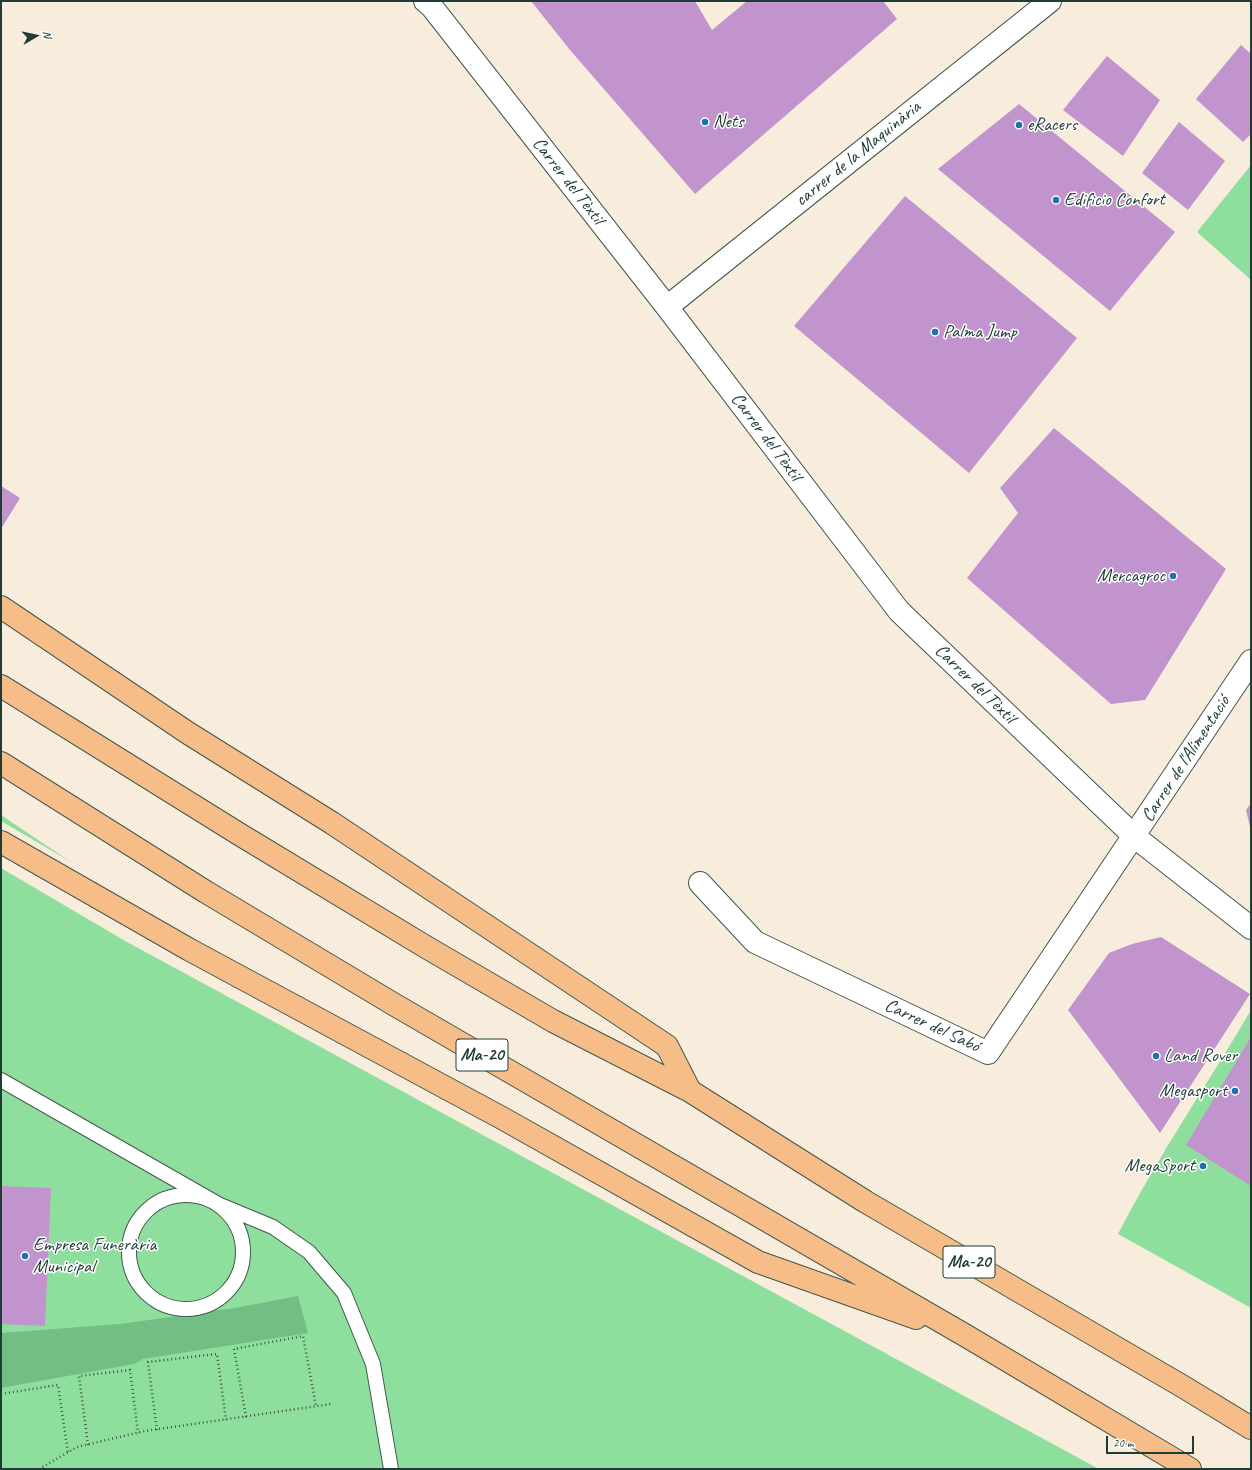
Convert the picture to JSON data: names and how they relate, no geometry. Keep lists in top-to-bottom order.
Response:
{
  "streets": {
    "highway": ["Ma-20"],
    "street": [
      "carrer de la Maquinària",
      "Carrer del Tèxtil",
      "Carrer de l'Alimentació",
      "Carrer del Sabó"
    ]
  },
  "crossings": [
    ["carrer de la Maquinària", "Carrer del Tèxtil"],
    ["Carrer del Tèxtil", "Carrer de l'Alimentació"],
    ["Carrer del Tèxtil", "Carrer del Sabó"],
    ["Carrer de l'Alimentació", "Carrer del Sabó"]
  ],
  "places": [
    "Nets",
    "eRacers",
    "Edificio Confort",
    "Palma Jump",
    "Mercagroc",
    "Land Rover",
    "Megasport",
    "MegaSport",
    "Empresa Funerària Municipal"
  ],
  "scale_bar": "20 m",
  "north": "right"
}
